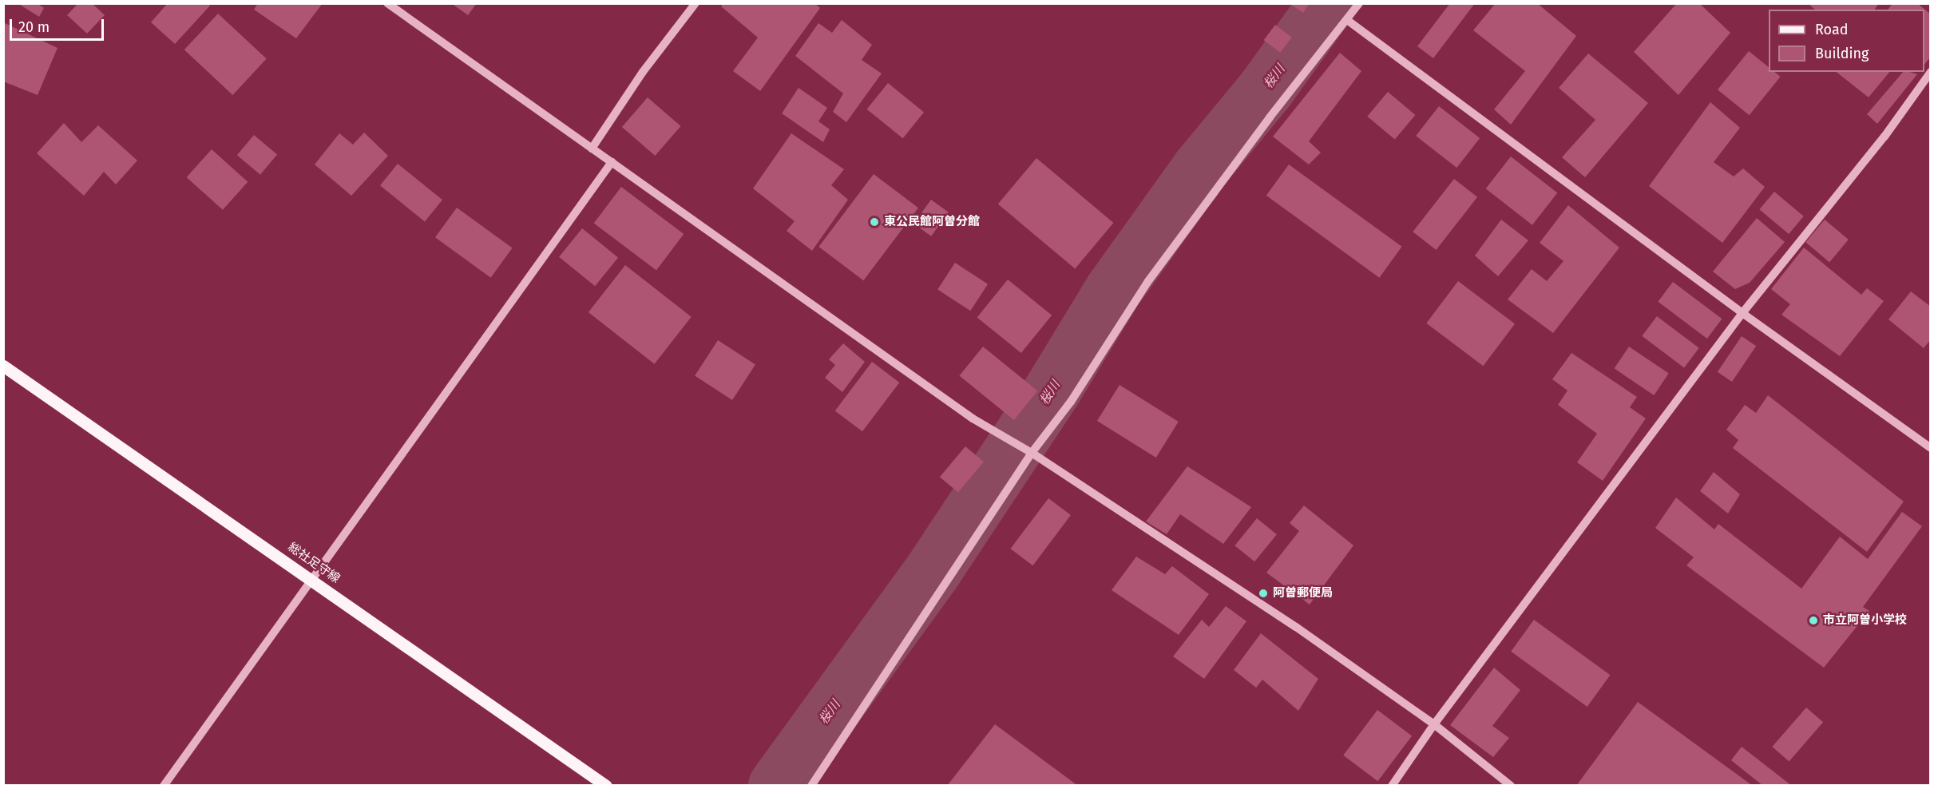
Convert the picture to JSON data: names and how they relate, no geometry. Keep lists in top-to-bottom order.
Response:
{
  "streets": {
    "main road": ["総社足守線"]
  },
  "water": ["桜川"],
  "places": ["東公民館阿曽分館", "阿曽郵便局", "市立阿曽小学校"],
  "legend": ["Road", "Building"],
  "scale_bar": "20 m"
}
